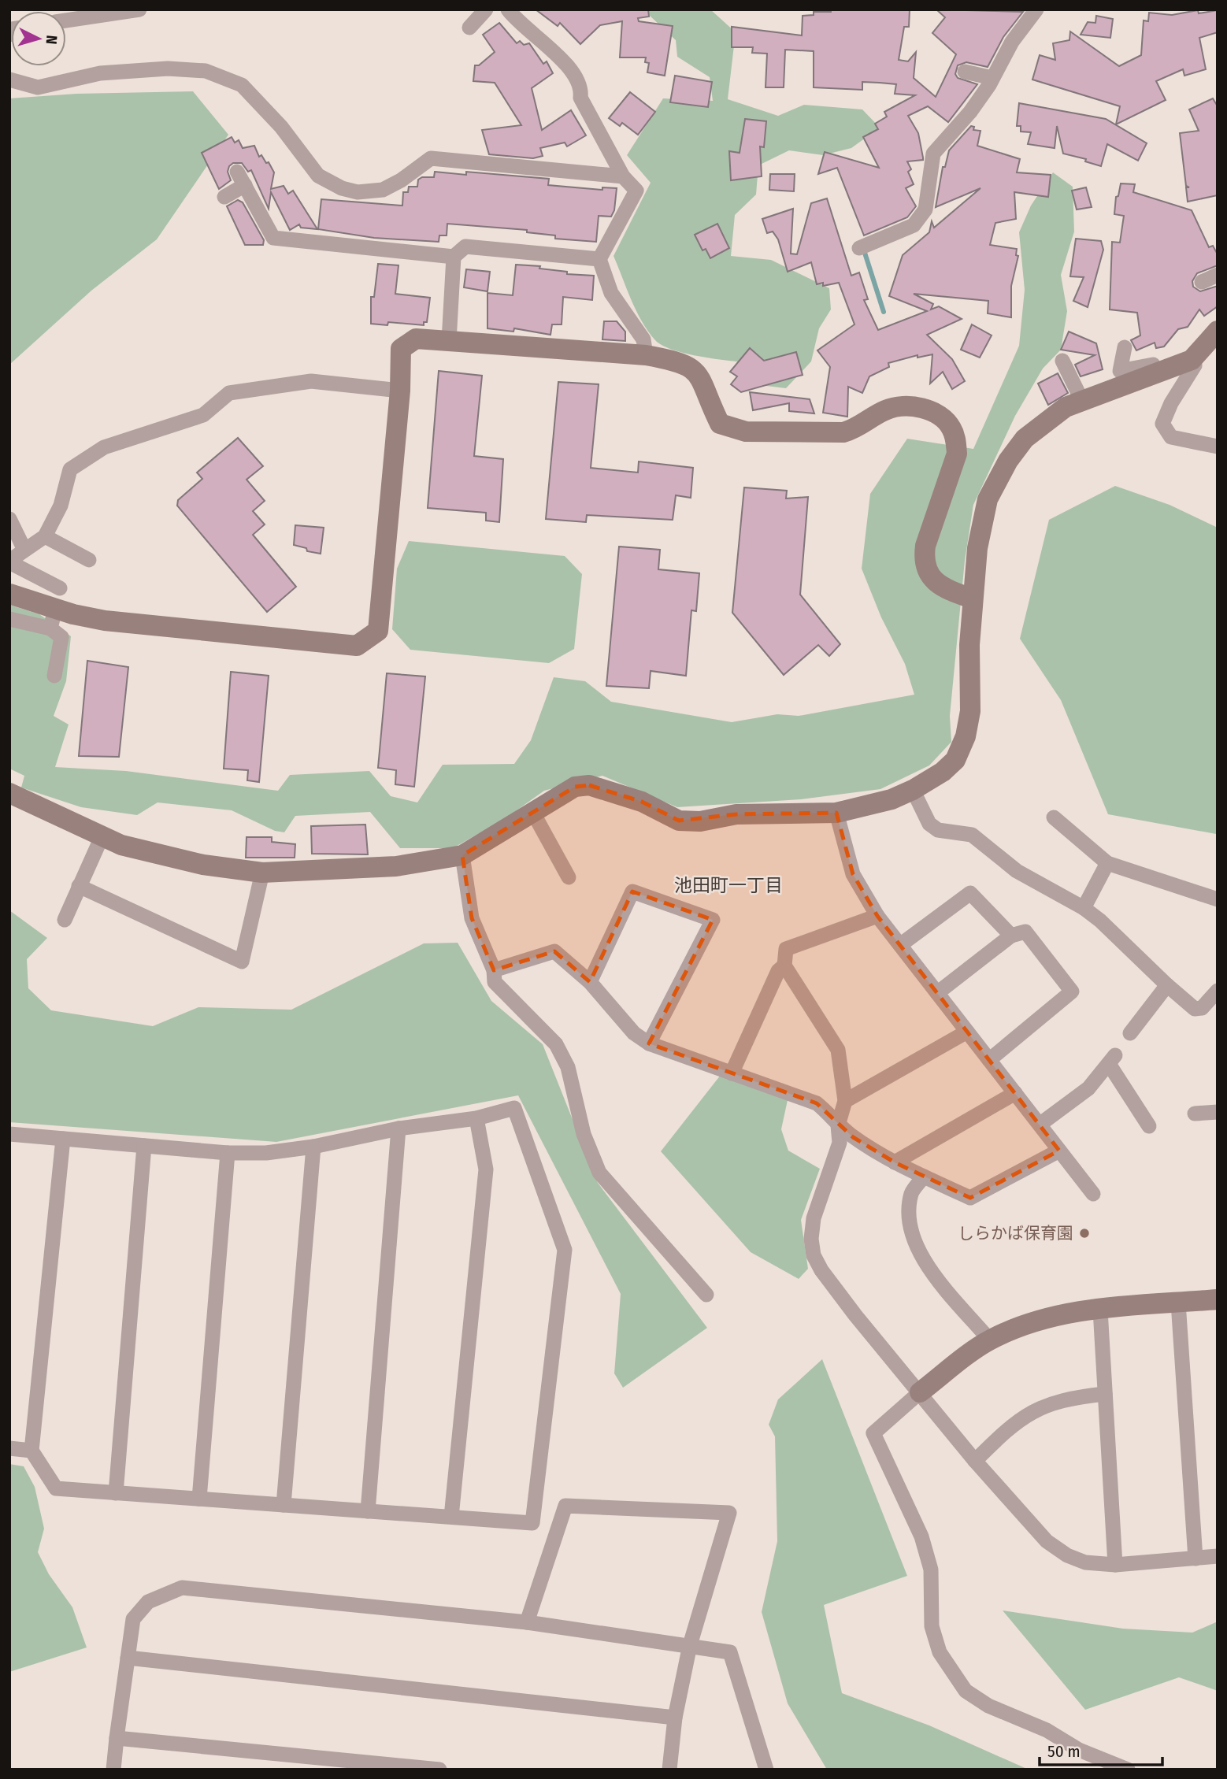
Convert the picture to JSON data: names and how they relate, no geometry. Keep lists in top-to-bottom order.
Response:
{
  "districts": ["池田町一丁目"],
  "places": ["しらかば保育園"],
  "scale_bar": "50 m",
  "north": "right"
}
